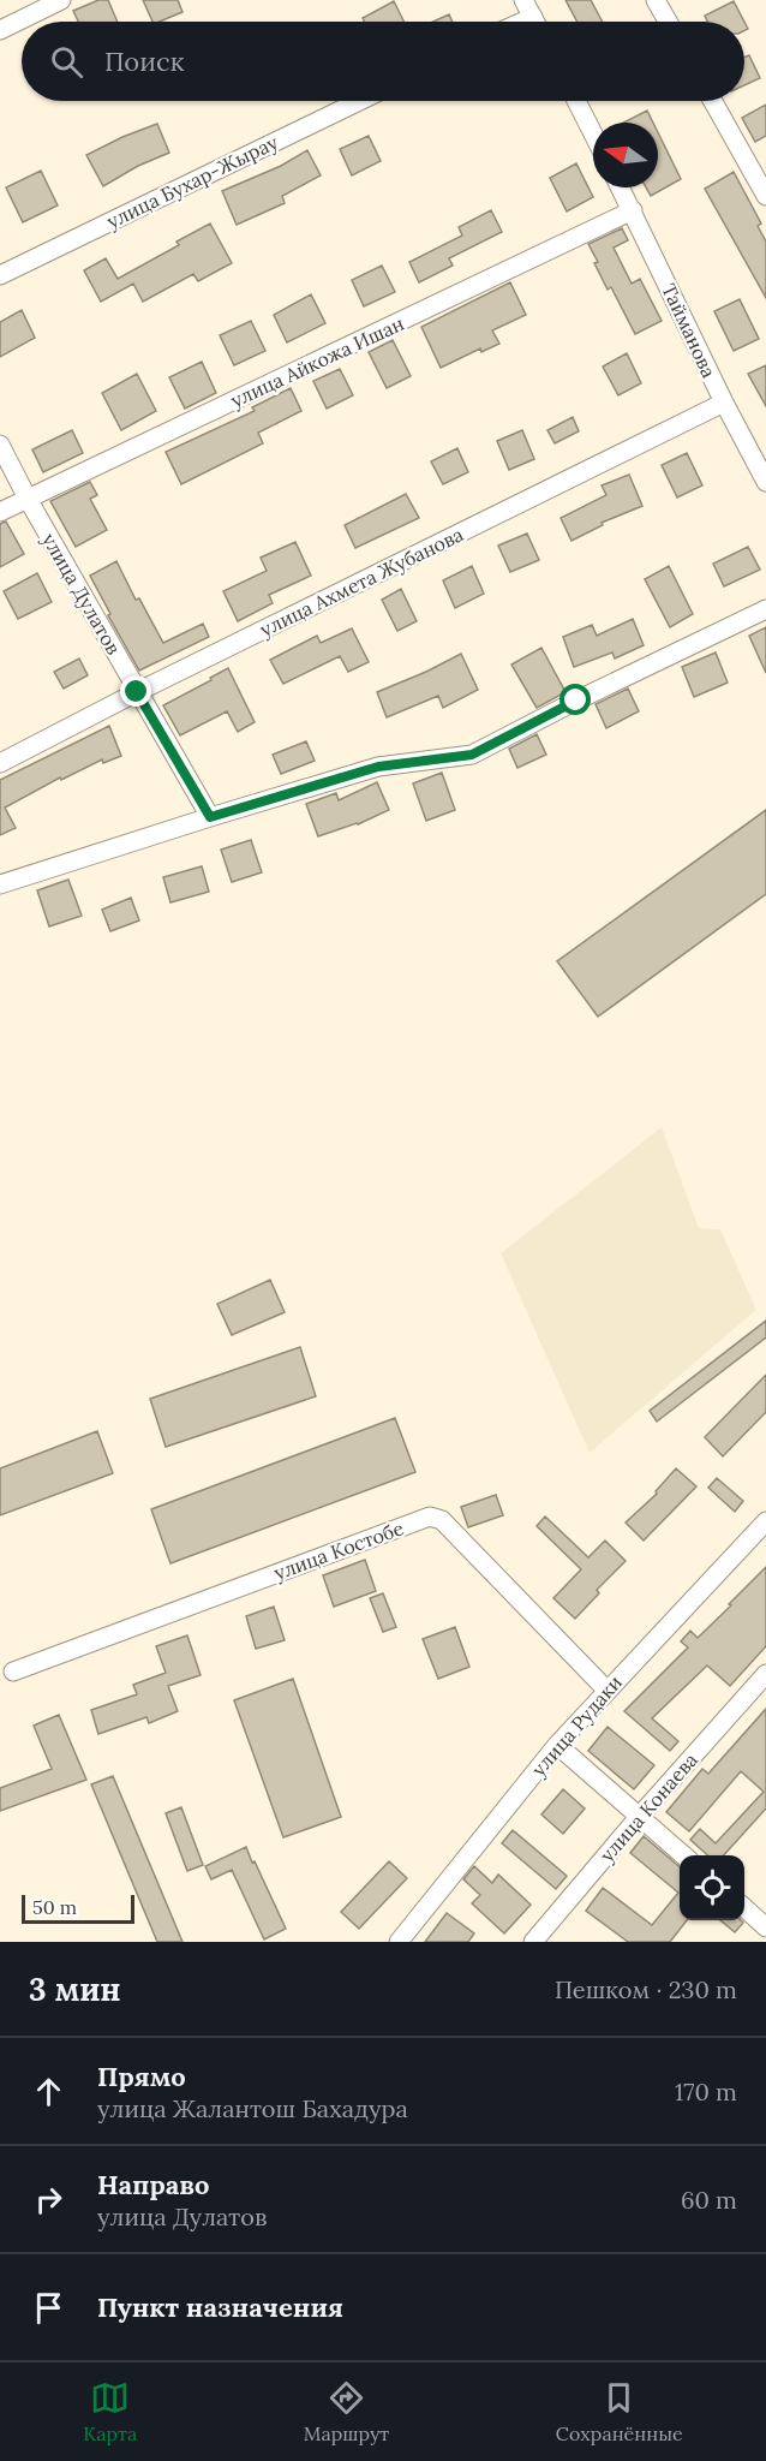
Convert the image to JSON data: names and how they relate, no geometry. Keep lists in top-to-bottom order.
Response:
{
  "streets": {
    "street": [
      "улица Бухар-Жырау",
      "Тайманова",
      "улица Айкожа Ишан",
      "улица Ахмета Жубанова",
      "улица Дулатов",
      "улица Костобе",
      "улица Рудаки",
      "улица Конаева"
    ]
  },
  "crossings": [
    ["Тайманова", "улица Айкожа Ишан"],
    ["Тайманова", "улица Ахмета Жубанова"],
    ["улица Айкожа Ишан", "улица Дулатов"],
    ["улица Ахмета Жубанова", "улица Дулатов"],
    ["улица Костобе", "улица Рудаки"]
  ],
  "scale_bar": "50 m",
  "north": "left",
  "page": {
    "search": "Поиск",
    "scale": "50 m",
    "heading": ["3 мин", "Пешком · 230 m"],
    "list": [
      ["Прямо", "улица Жалантош Бахадура", "170 m"],
      ["Направо", "улица Дулатов", "60 m"],
      "Пункт назначения"
    ],
    "nav": ["Карта", "Маршрут", "Сохранённые"]
  }
}
